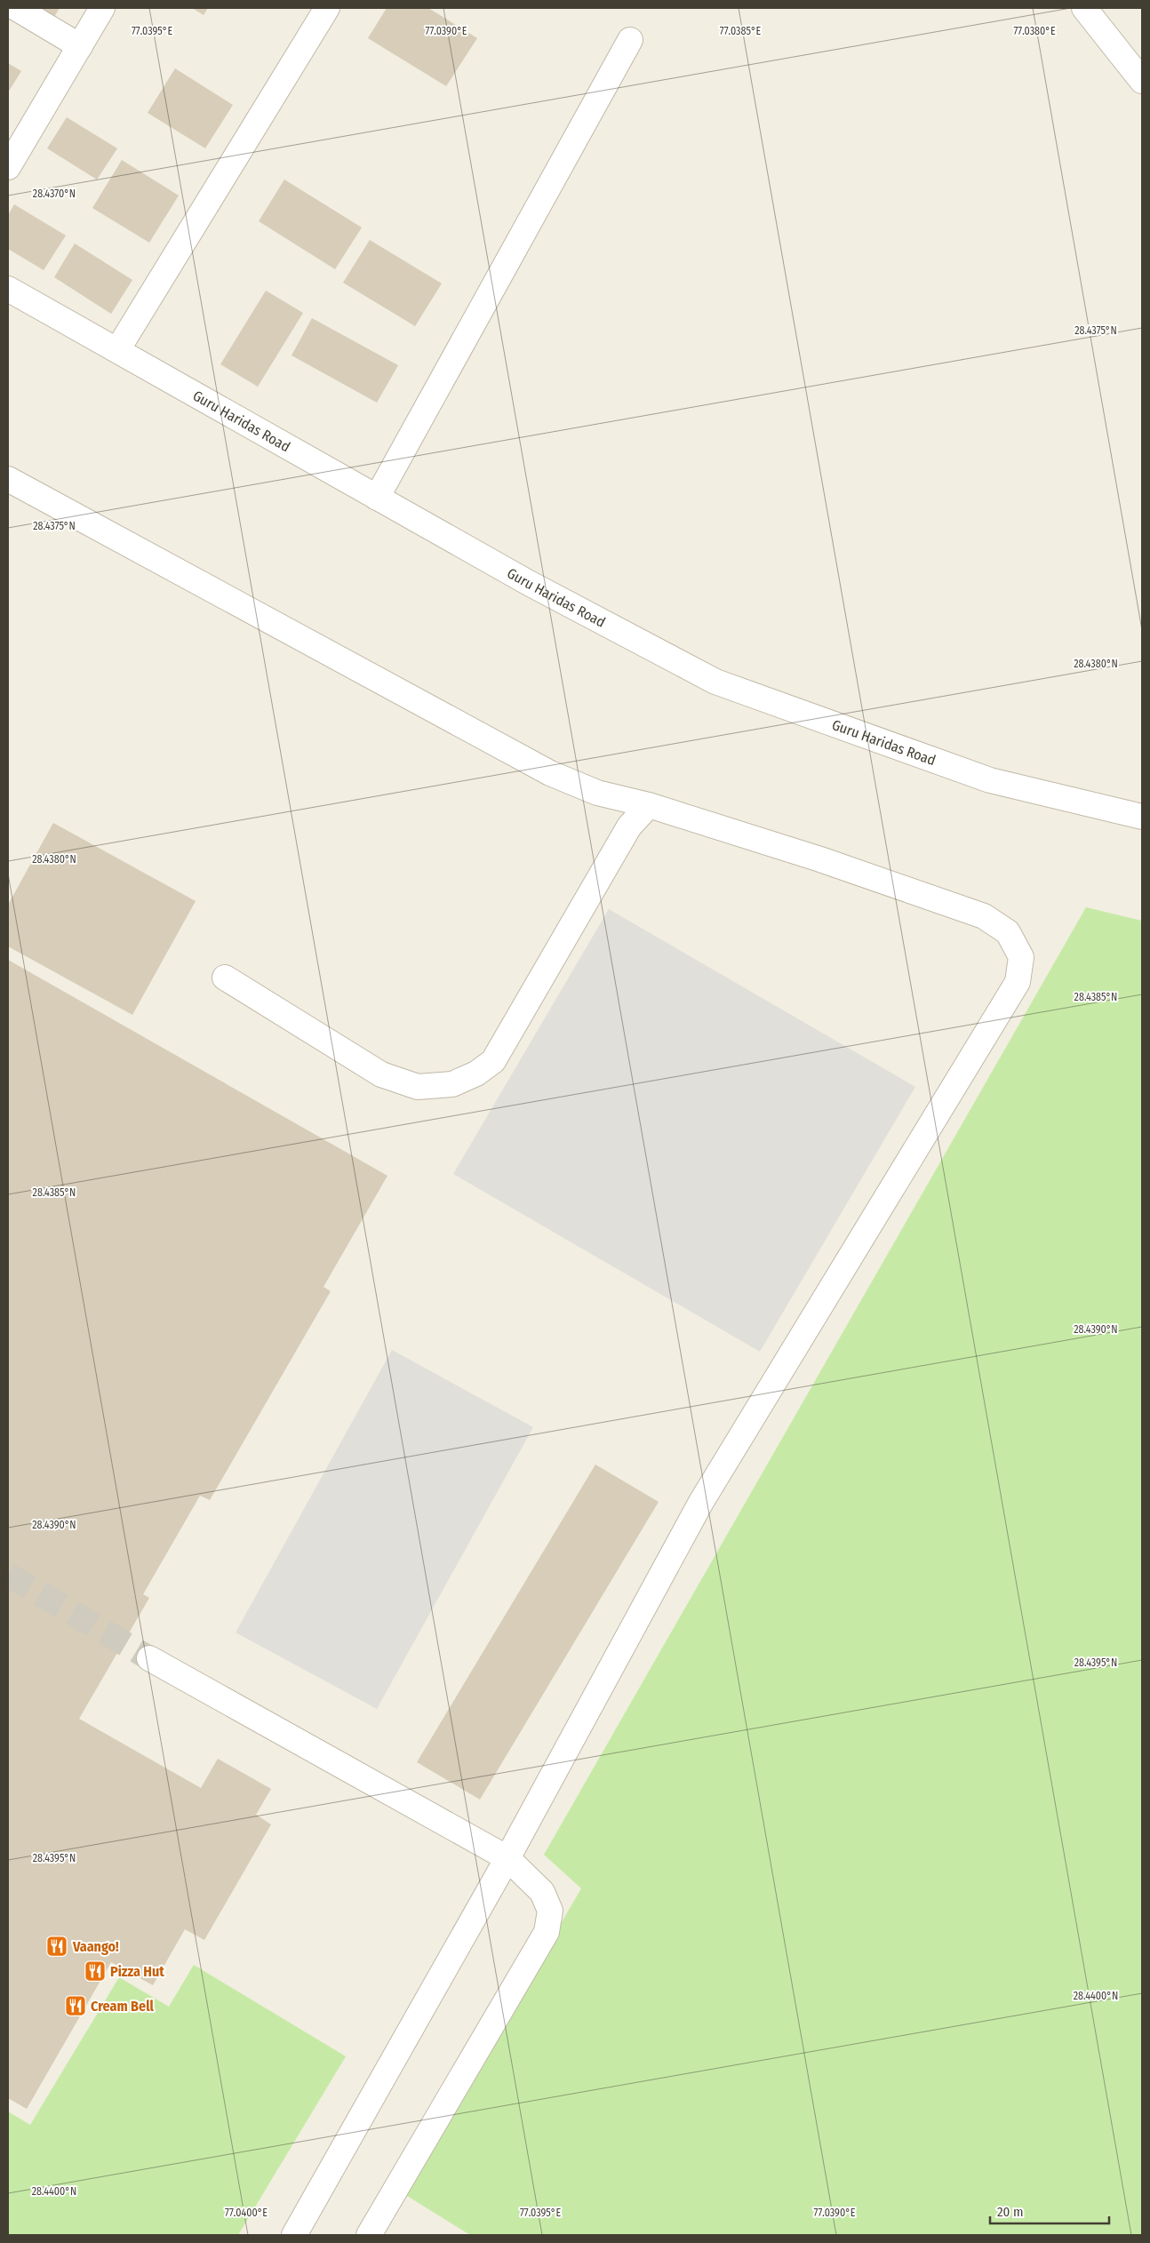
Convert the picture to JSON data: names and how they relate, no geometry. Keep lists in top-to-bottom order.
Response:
{
  "streets": {
    "street": ["Guru Haridas Road"]
  },
  "places": {
    "restaurant": ["Vaango!", "Pizza Hut", "Cream Bell"]
  },
  "scale_bar": "20 m",
  "coordinates": [
    "77.0395°E",
    "77.0390°E",
    "77.0385°E",
    "77.0380°E",
    "28.4370°N",
    "28.4375°N",
    "28.4380°N",
    "28.4385°N",
    "28.4390°N",
    "28.4395°N",
    "28.4400°N",
    "77.0400°E"
  ]
}
